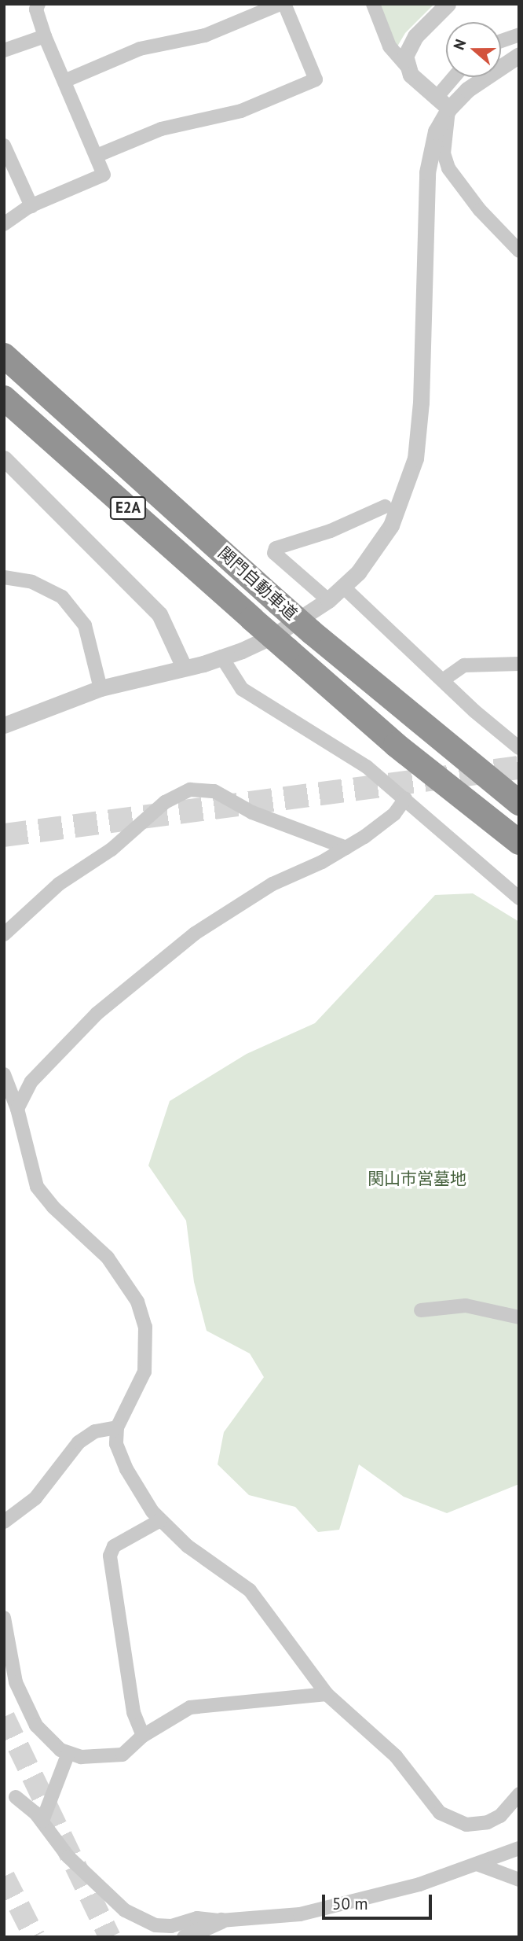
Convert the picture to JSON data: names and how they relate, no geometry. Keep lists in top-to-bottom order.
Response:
{
  "streets": {
    "highway": ["E2A", "関門自動車道"]
  },
  "parks": ["関山市営墓地"],
  "scale_bar": "50 m",
  "north": "left"
}
